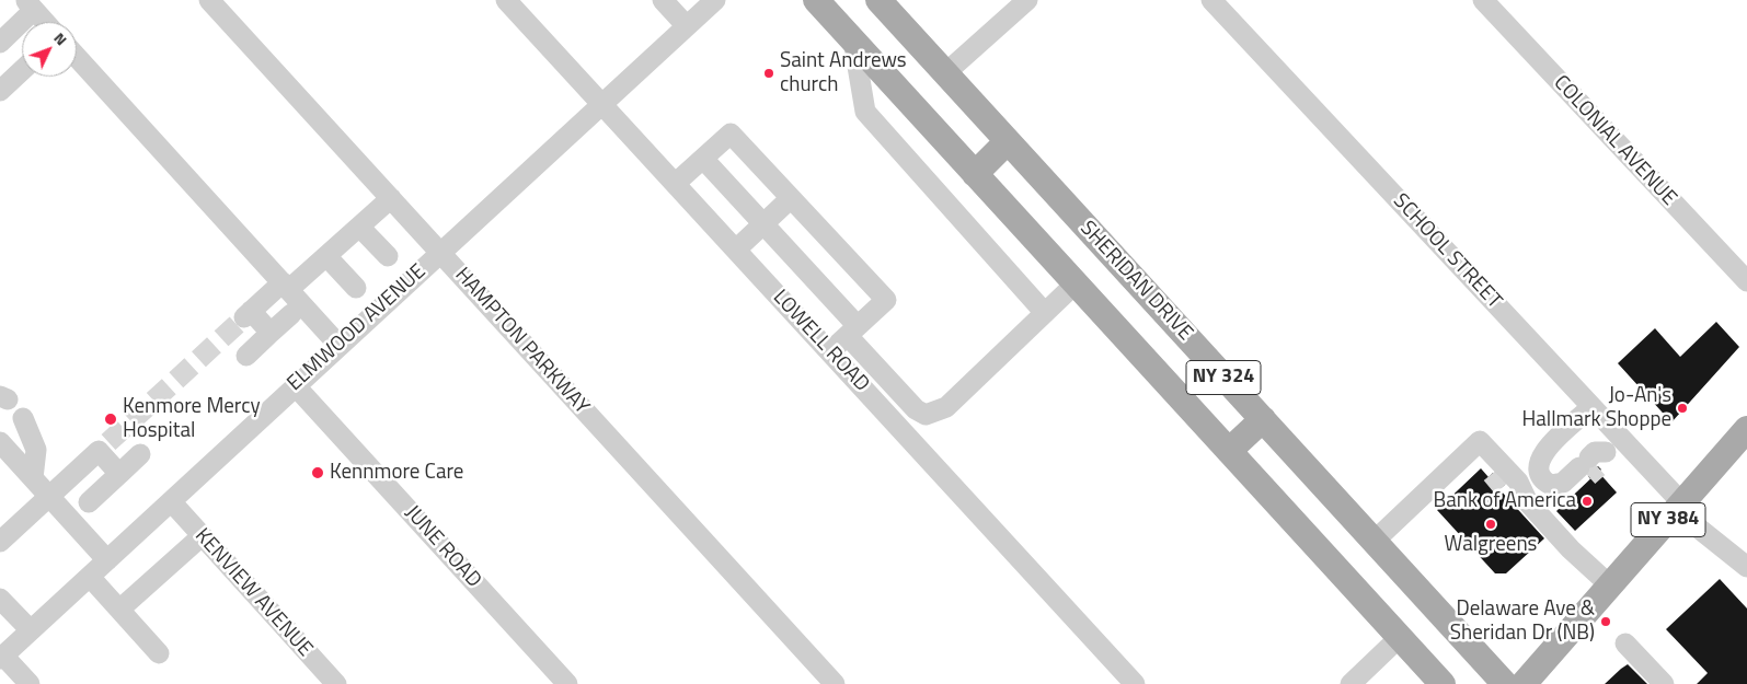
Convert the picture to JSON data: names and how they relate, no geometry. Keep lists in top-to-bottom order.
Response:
{
  "streets": {
    "main road": ["SHERIDAN DRIVE", "NY 324", "NY 384"],
    "street": [
      "COLONIAL AVENUE",
      "SCHOOL STREET",
      "ELMWOOD AVENUE",
      "HAMPTON PARKWAY",
      "LOWELL ROAD",
      "JUNE ROAD",
      "KENVIEW AVENUE"
    ]
  },
  "crossings": [
    ["SCHOOL STREET", "NY 384"],
    ["ELMWOOD AVENUE", "HAMPTON PARKWAY"],
    ["ELMWOOD AVENUE", "LOWELL ROAD"],
    ["ELMWOOD AVENUE", "JUNE ROAD"],
    ["ELMWOOD AVENUE", "KENVIEW AVENUE"]
  ],
  "places": [
    "Saint Andrews church",
    "Jo-An's Hallmark Shoppe",
    "Kenmore Mercy Hospital",
    "Kennmore Care",
    "Bank of America",
    "Walgreens",
    "Delaware Ave & Sheridan Dr (NB)"
  ],
  "north": "top right"
}
